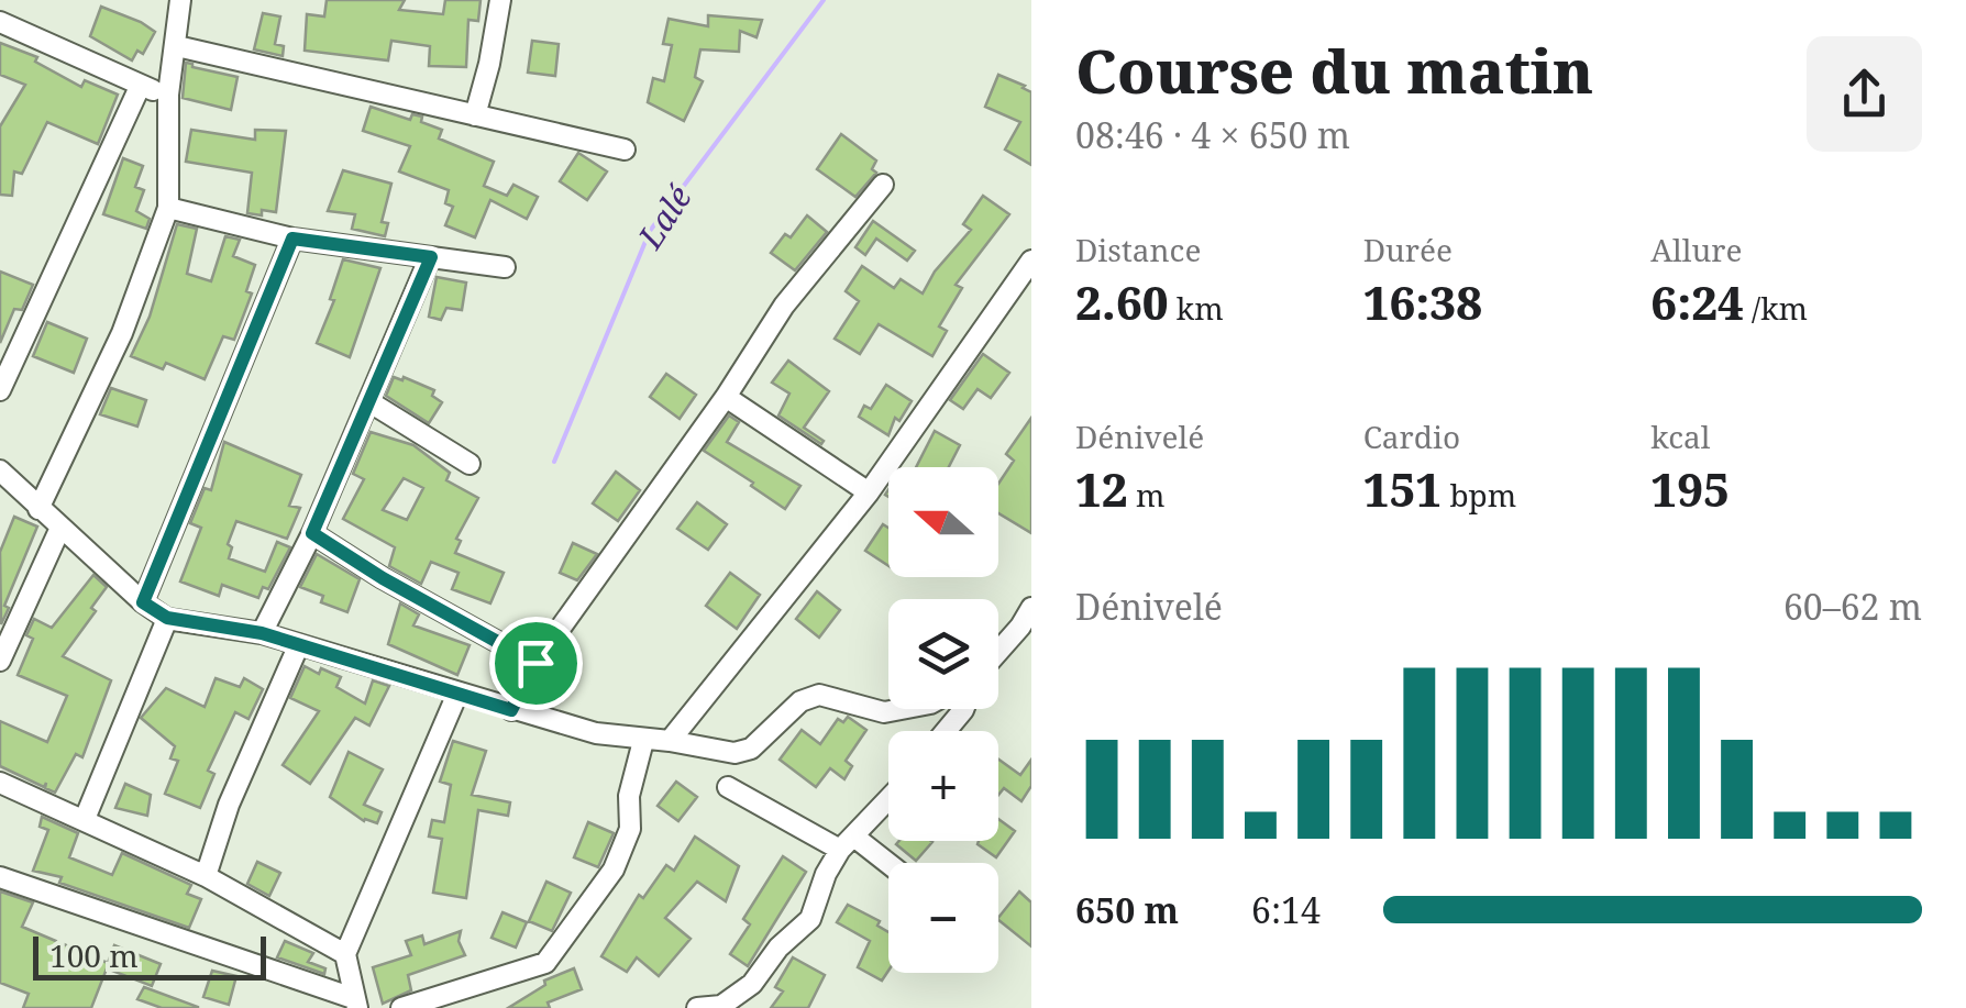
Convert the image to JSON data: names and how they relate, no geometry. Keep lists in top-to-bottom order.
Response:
{
  "water": ["Lalé"],
  "scale_bar": "100 m",
  "north": "left",
  "page": {
    "heading": ["Course du matin", "08:46 · 4 × 650 m"],
    "stats": [
      ["Distance", "2.60 km"],
      ["Durée", "16:38"],
      ["Allure", "6:24 /km"],
      ["Dénivelé", "12 m"],
      ["Cardio", "151 bpm"],
      ["kcal", "195"]
    ],
    "map_buttons": ["+", "−"],
    "chart": ["Dénivelé", "60–62 m"],
    "list": [
      {
        "name": "650 m",
        "note": "6:14"
      }
    ],
    "scale": "100 m"
  }
}
